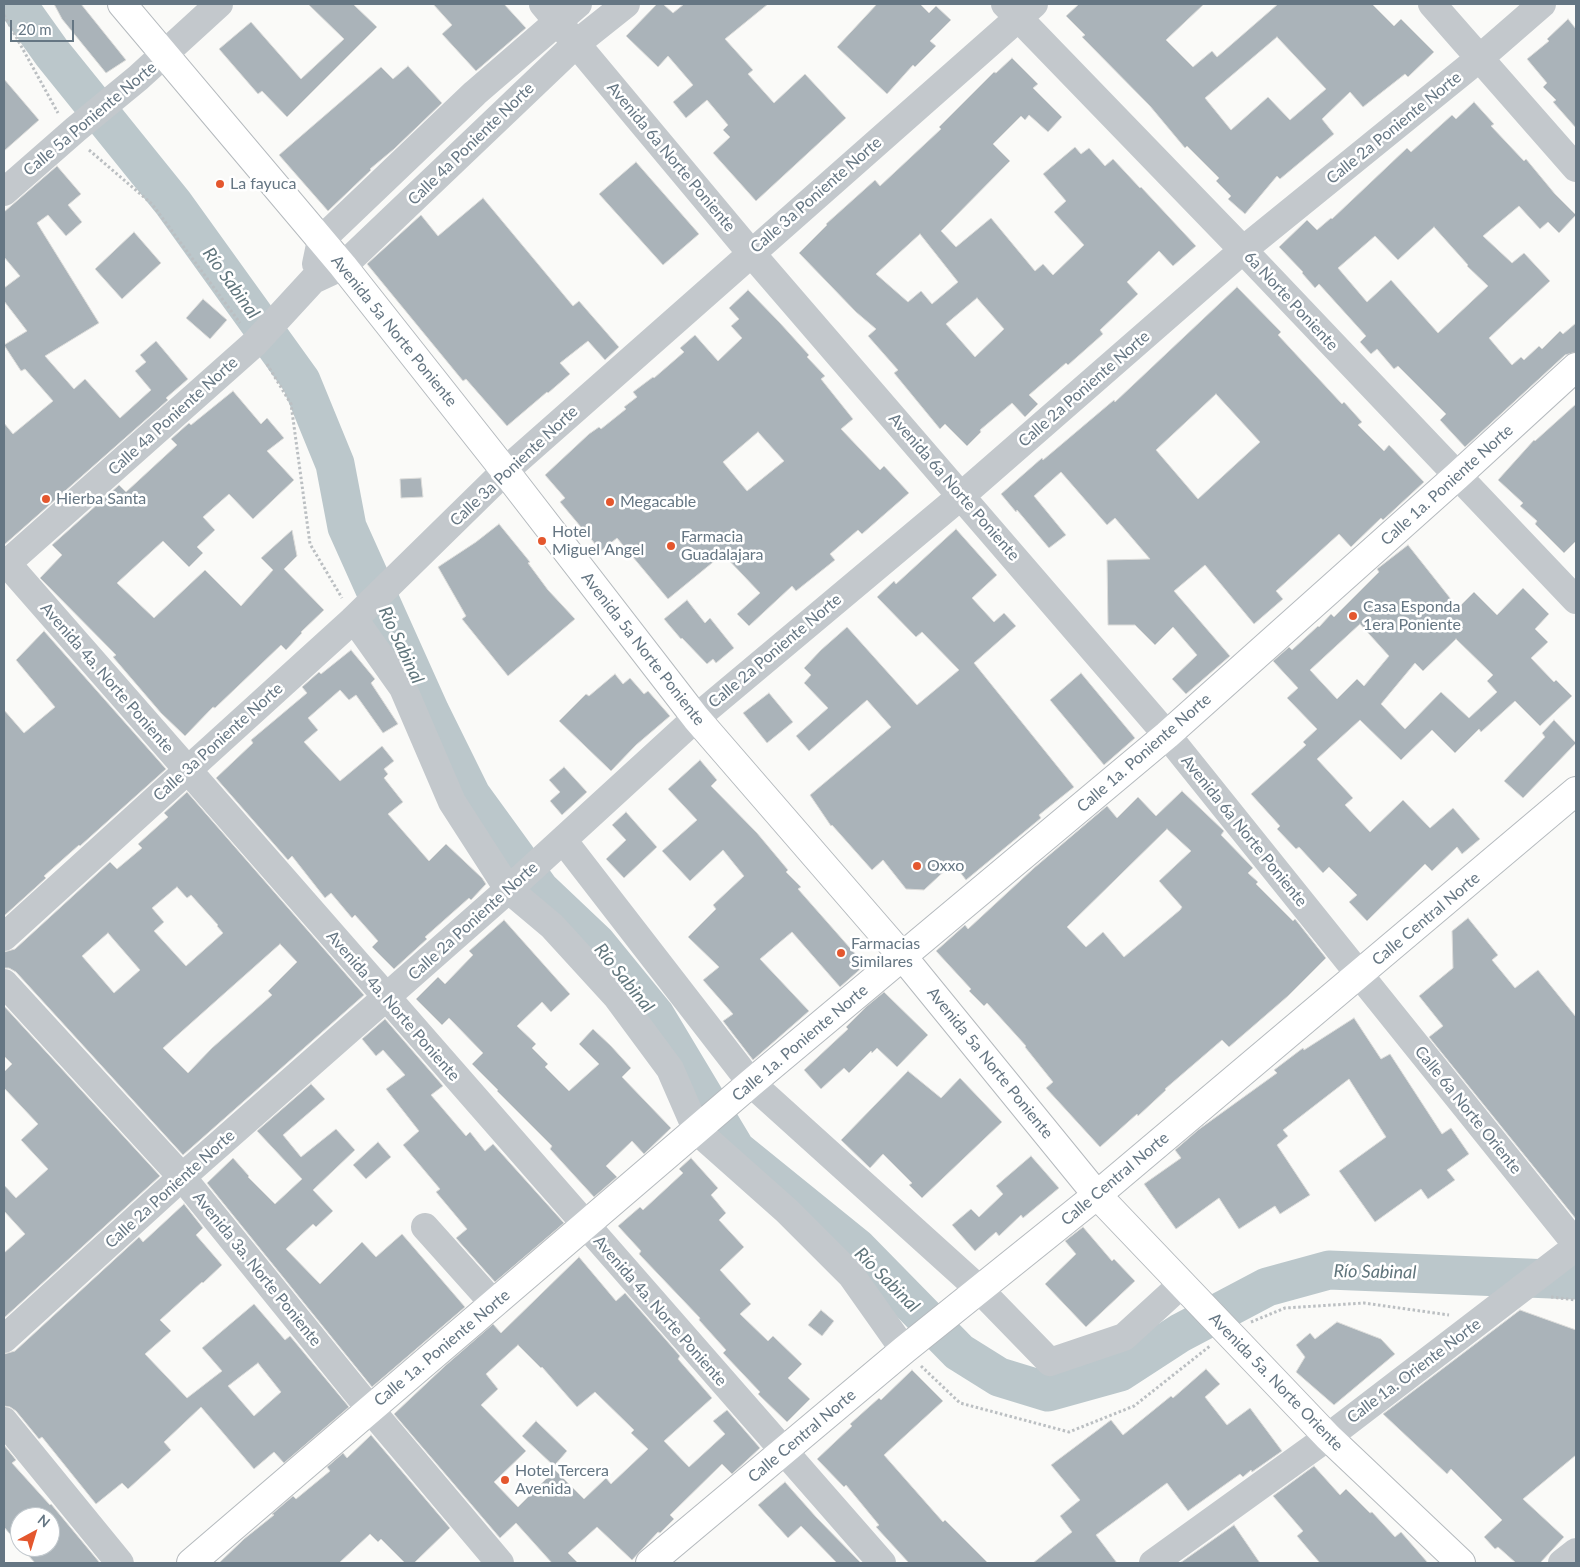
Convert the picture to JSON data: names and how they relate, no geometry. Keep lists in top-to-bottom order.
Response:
{
  "streets": {
    "main road": [
      "Avenida 5a Norte Poniente",
      "Calle 1a. Poniente Norte",
      "Calle Central Norte",
      "Avenida 5a. Norte Oriente"
    ],
    "street": [
      "Calle 5a Poniente Norte",
      "Calle 2a Poniente Norte",
      "Calle 4a Poniente Norte",
      "Avenida 6a Norte Poniente",
      "Calle 3a Poniente Norte",
      "6a Norte Poniente",
      "Avenida 4a. Norte Poniente",
      "Calle 6a Norte Oriente",
      "Avenida 3a. Norte Poniente",
      "Calle 1a. Oriente Norte"
    ]
  },
  "crossings": [
    ["Calle 5a Poniente Norte", "Avenida 5a Norte Poniente"],
    ["Calle 2a Poniente Norte", "Avenida 6a Norte Poniente"],
    ["Calle 2a Poniente Norte", "6a Norte Poniente"],
    ["Calle 2a Poniente Norte", "Avenida 5a Norte Poniente"],
    ["Calle 2a Poniente Norte", "Avenida 4a. Norte Poniente"],
    ["Calle 2a Poniente Norte", "Avenida 3a. Norte Poniente"],
    ["Calle 4a Poniente Norte", "Avenida 6a Norte Poniente"],
    ["Calle 4a Poniente Norte", "Avenida 5a Norte Poniente"],
    ["Calle 4a Poniente Norte", "Avenida 4a. Norte Poniente"],
    ["Avenida 6a Norte Poniente", "Calle 3a Poniente Norte"],
    ["Avenida 6a Norte Poniente", "Calle 1a. Poniente Norte"],
    ["Avenida 6a Norte Poniente", "Calle Central Norte"],
    ["Avenida 6a Norte Poniente", "Calle 6a Norte Oriente"],
    ["Calle 3a Poniente Norte", "6a Norte Poniente"],
    ["Calle 3a Poniente Norte", "Avenida 5a Norte Poniente"],
    ["Calle 3a Poniente Norte", "Avenida 4a. Norte Poniente"],
    ["6a Norte Poniente", "Calle 1a. Poniente Norte"],
    ["Avenida 5a Norte Poniente", "Calle 1a. Poniente Norte"],
    ["Avenida 5a Norte Poniente", "Calle Central Norte"],
    ["Avenida 5a Norte Poniente", "Avenida 5a. Norte Oriente"],
    ["Calle 1a. Poniente Norte", "Avenida 4a. Norte Poniente"],
    ["Calle 1a. Poniente Norte", "Avenida 3a. Norte Poniente"],
    ["Avenida 4a. Norte Poniente", "Calle Central Norte"],
    ["Calle Central Norte", "Calle 6a Norte Oriente"],
    ["Calle Central Norte", "Avenida 5a. Norte Oriente"],
    ["Calle 6a Norte Oriente", "Calle 1a. Oriente Norte"],
    ["Calle 1a. Oriente Norte", "Avenida 5a. Norte Oriente"]
  ],
  "water": ["Río Sabinal"],
  "places": [
    "La fayuca",
    "Hierba Santa",
    "Megacable",
    "Hotel Miguel Angel",
    "Farmacia Guadalajara",
    "Casa Esponda 1era Poniente",
    "Oxxo",
    "Farmacias Similares",
    "Hotel Tercera Avenida"
  ],
  "scale_bar": "20 m",
  "north": "top right"
}
